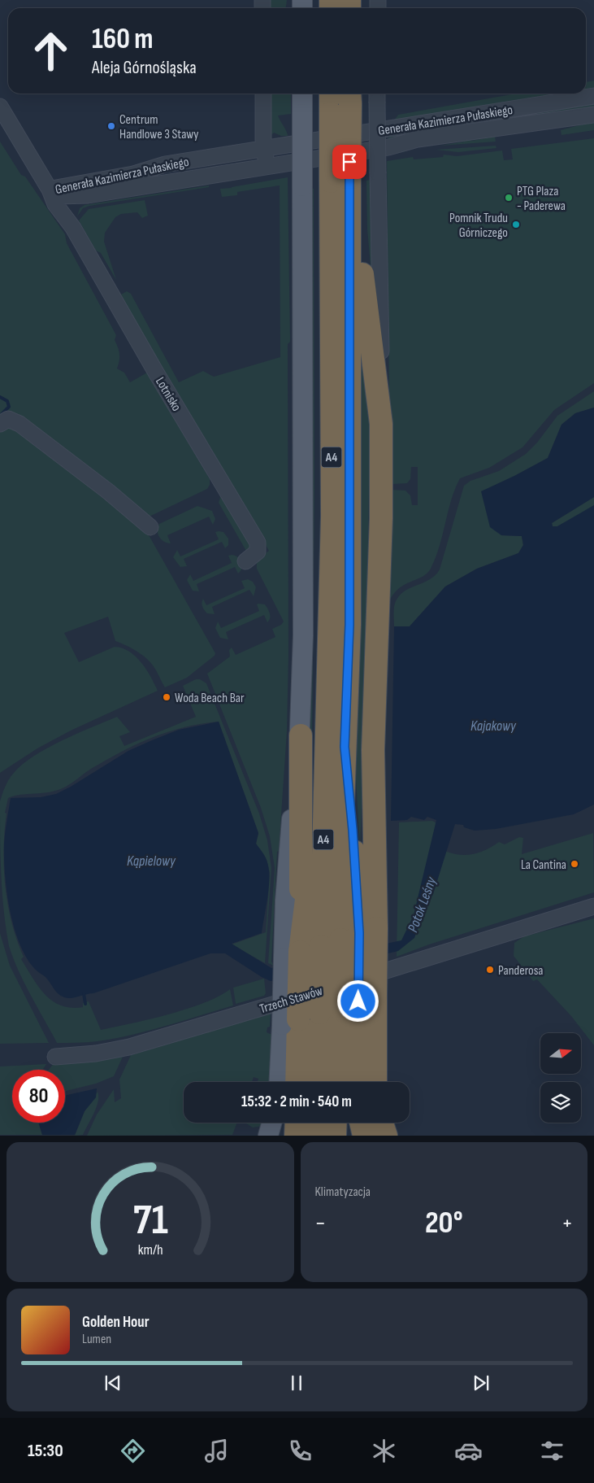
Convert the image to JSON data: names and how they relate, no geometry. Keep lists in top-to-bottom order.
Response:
{
  "streets": {
    "highway": ["A4"],
    "street": ["Generała Kazimierza Pułaskiego", "Lotnisko", "Trzech Stawów"]
  },
  "crossings": [
    ["Generała Kazimierza Pułaskiego", "Lotnisko"]
  ],
  "water": ["Kajakowy", "Kąpielowy", "Potok Leśny"],
  "places": [
    "Centrum Handlowe 3 Stawy",
    "PTG Plaza - Paderewa",
    "Pomnik Trudu Górniczego",
    "Woda Beach Bar",
    "La Cantina",
    "Panderosa"
  ],
  "north": "right",
  "page": {
    "turn": ["160 m", "Aleja Górnośląska"],
    "limit": "80",
    "trip": "15:32 · 2 min · 540 m",
    "tile": "Klimatyzacja",
    "heat": ["−", "20°", "+"],
    "song": ["Golden Hour", "Lumen"],
    "tabs": "15:30",
    "gauge": ["71", "km/h"]
  }
}
